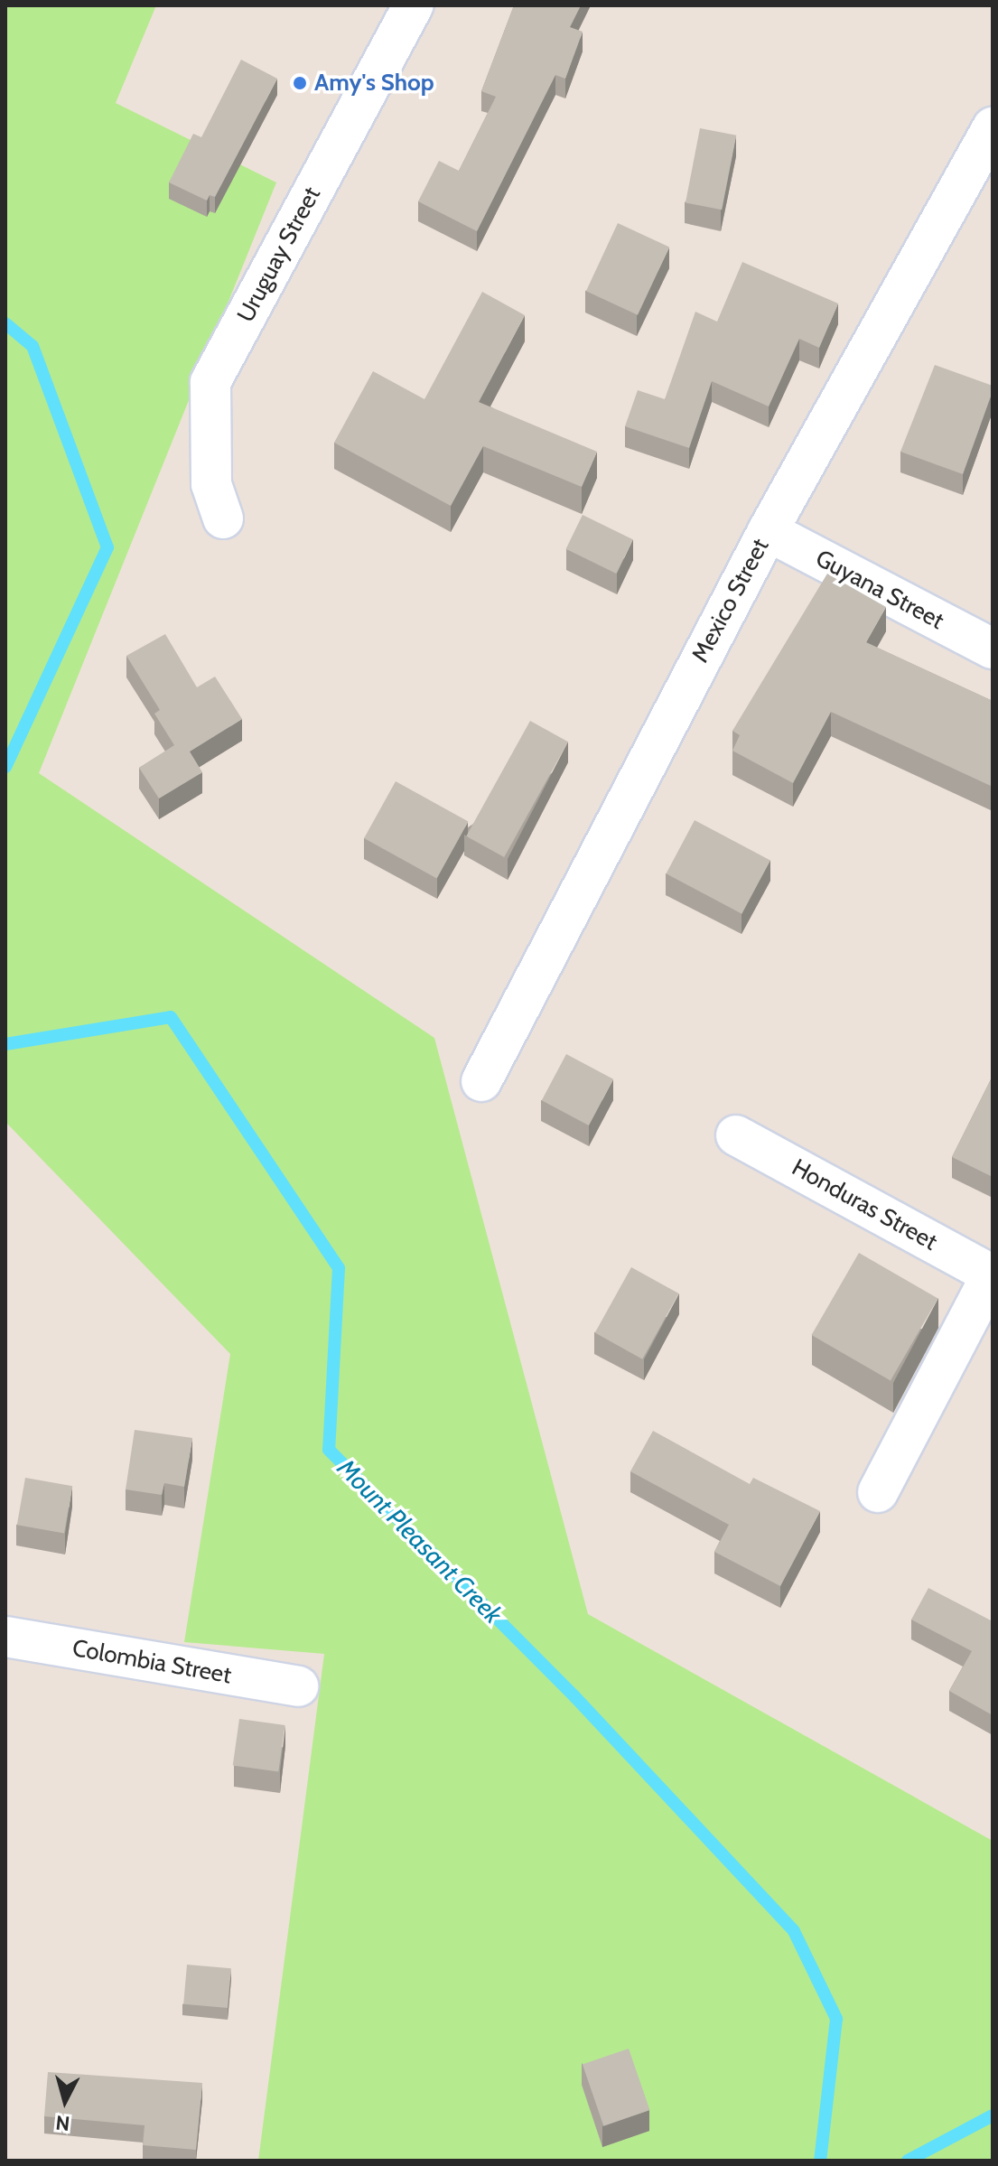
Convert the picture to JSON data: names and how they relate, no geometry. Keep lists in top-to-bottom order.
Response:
{
  "streets": {
    "street": [
      "Uruguay Street",
      "Guyana Street",
      "Mexico Street",
      "Honduras Street",
      "Colombia Street"
    ]
  },
  "crossings": [
    ["Guyana Street", "Mexico Street"]
  ],
  "water": ["Mount Pleasant Creek"],
  "places": ["Amy's Shop"],
  "north": "bottom"
}
